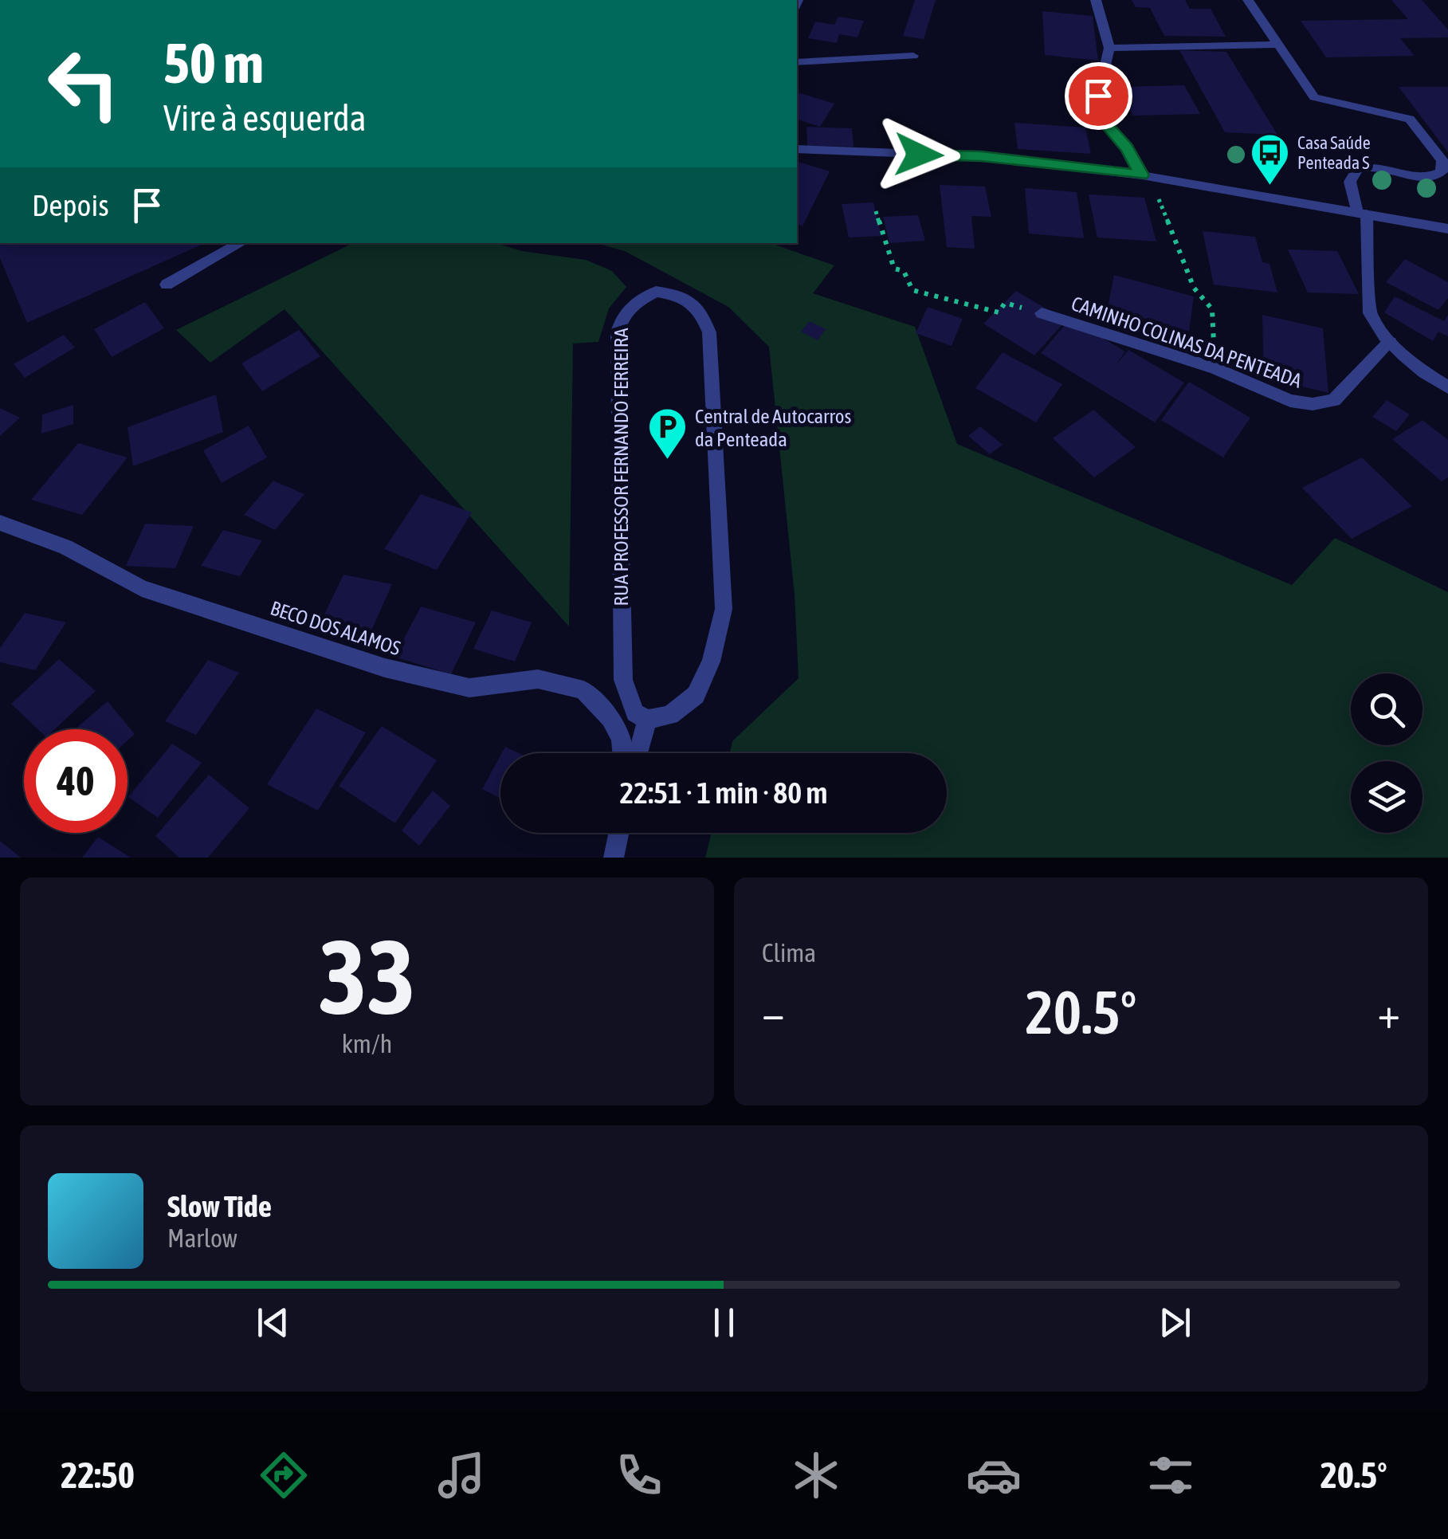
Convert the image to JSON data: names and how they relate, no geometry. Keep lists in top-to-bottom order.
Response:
{
  "streets": {
    "street": ["CAMINHO COLINAS DA PENTEADA", "RUA PROFESSOR FERNANDO FERREIRA", "BECO DOS ALAMOS"]
  },
  "places": {
    "bus stop": ["Casa Saúde Penteada S"],
    "parking": ["Central de Autocarros da Penteada"]
  },
  "page": {
    "turn": ["50 m", "Vire à esquerda"],
    "then": "Depois",
    "limit": "40",
    "trip": "22:51 · 1 min · 80 m",
    "tile": [
      ["33", "km/h"],
      "Clima"
    ],
    "heat": ["−", "20.5°", "+"],
    "song": ["Slow Tide", "Marlow"],
    "tabs": ["22:50", "20.5°"]
  }
}
